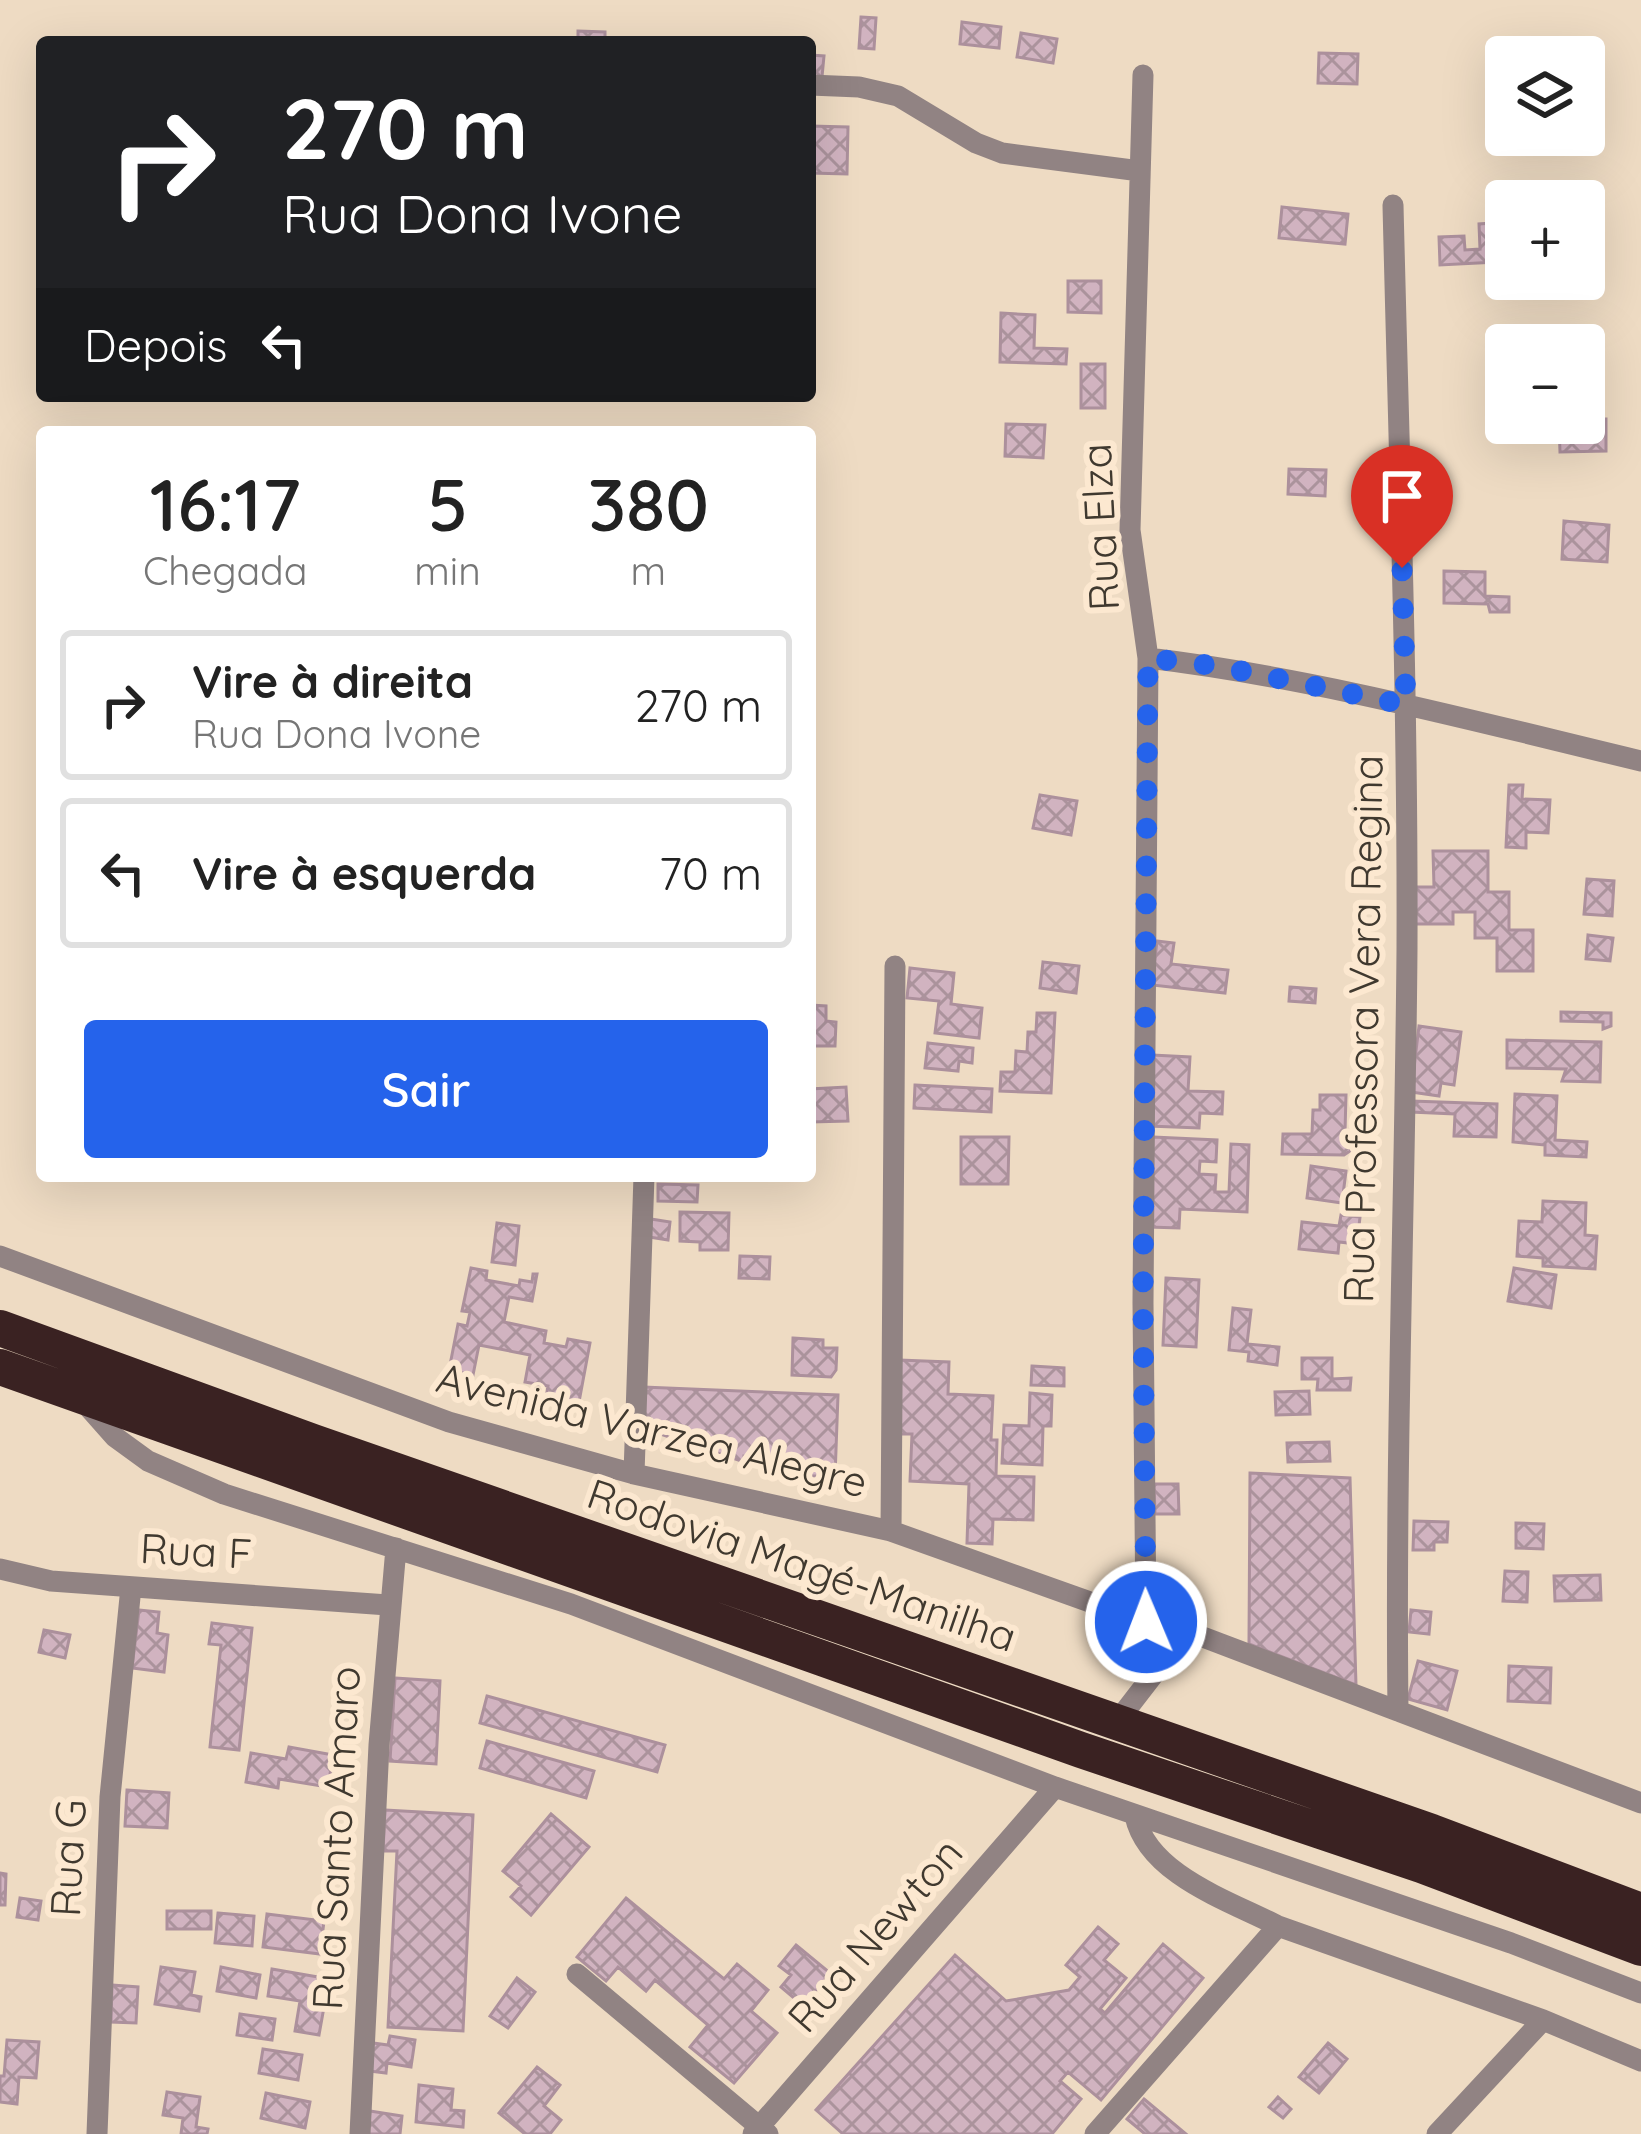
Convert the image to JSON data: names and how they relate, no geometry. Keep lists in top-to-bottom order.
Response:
{
  "streets": {
    "highway": ["Rodovia Magé-Manilha"],
    "street": [
      "Rua Elza",
      "Rua Professora Vera Regina",
      "Avenida Varzea Alegre",
      "Rua F",
      "Rua Santo Amaro",
      "Rua G",
      "Rua Newton"
    ]
  },
  "crossings": [
    ["Rua F", "Rua Santo Amaro"],
    ["Rua F", "Rua G"]
  ],
  "page": {
    "map_buttons": ["+", "−"],
    "turn": ["270 m", "Rua Dona Ivone"],
    "then": "Depois",
    "eta": [
      "16:17",
      "Chegada",
      "5",
      "min",
      "380",
      "m"
    ],
    "list": [
      {
        "name": "Vire à direita",
        "note": "Rua Dona Ivone",
        "value": "270 m"
      },
      {
        "name": "Vire à esquerda",
        "value": "70 m"
      }
    ],
    "buttons": "Sair"
  }
}
